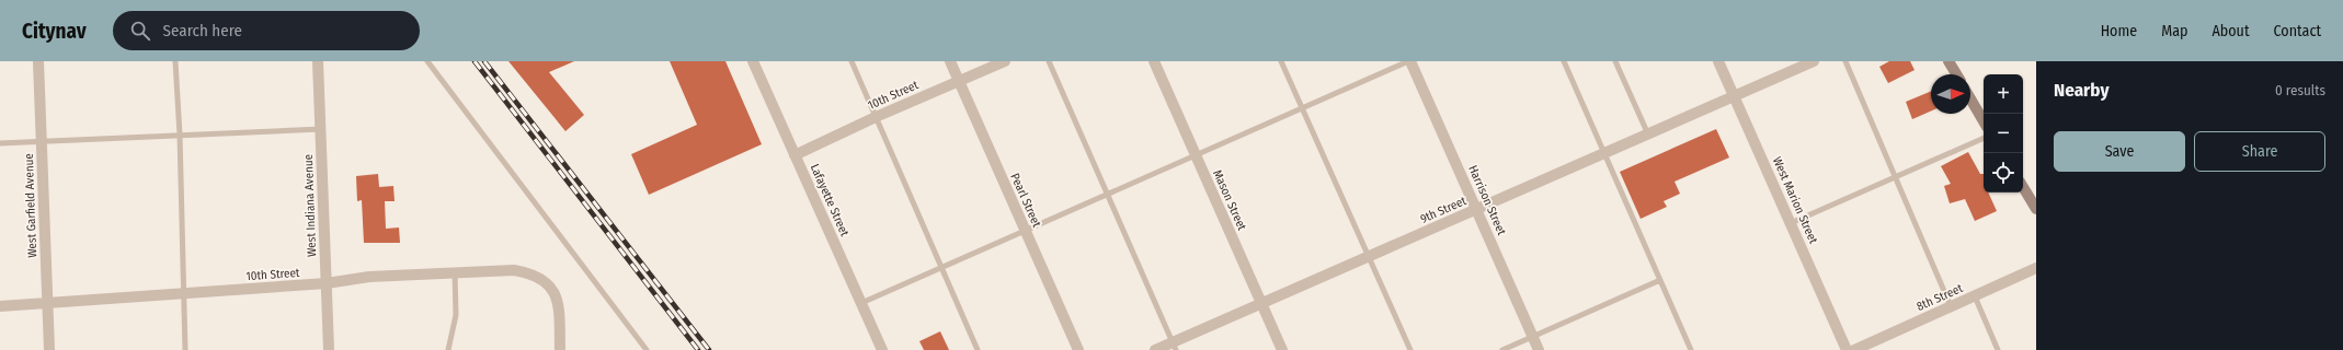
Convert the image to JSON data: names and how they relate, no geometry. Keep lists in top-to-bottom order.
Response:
{
  "streets": {
    "street": [
      "10th Street",
      "Lafayette Street",
      "Pearl Street",
      "Mason Street",
      "Harrison Street",
      "West Marion Street",
      "West Garfield Avenue",
      "West Indiana Avenue",
      "9th Street",
      "8th Street"
    ]
  },
  "crossings": [
    ["10th Street", "Lafayette Street"],
    ["10th Street", "Pearl Street"],
    ["10th Street", "West Garfield Avenue"],
    ["10th Street", "West Indiana Avenue"],
    ["Mason Street", "9th Street"],
    ["Harrison Street", "9th Street"],
    ["West Marion Street", "9th Street"]
  ],
  "north": "right",
  "page": {
    "header": "Citynav",
    "search": "Search here",
    "nav": [
      "Home",
      "Map",
      "About",
      "Contact"
    ],
    "heading": ["Nearby", "0 results"],
    "map_buttons": ["+", "−"],
    "buttons": ["Save", "Share"]
  }
}
